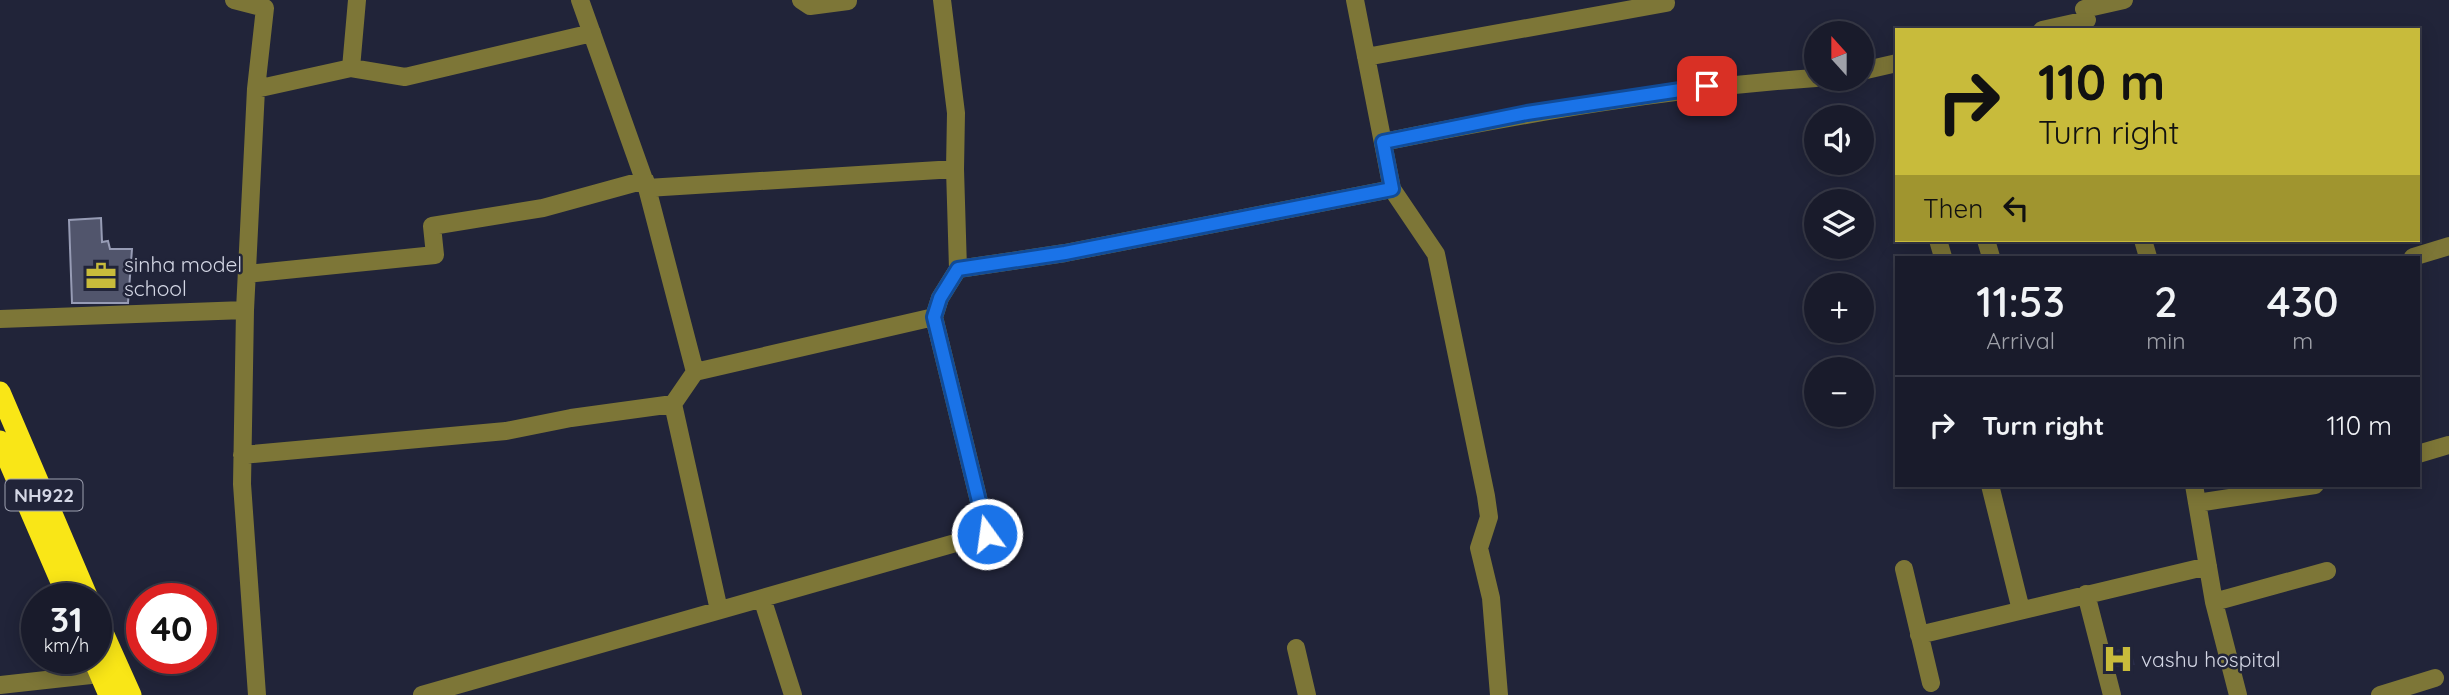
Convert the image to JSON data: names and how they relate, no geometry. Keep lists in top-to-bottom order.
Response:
{
  "streets": {
    "highway": ["NH922"]
  },
  "places": {
    "office": ["sinha model school"],
    "hospital": ["vashu hospital"]
  },
  "north": "top",
  "page": {
    "map_buttons": ["+", "−"],
    "turn": ["110 m", "Turn right"],
    "then": "Then",
    "eta": [
      "11:53",
      "Arrival",
      "2",
      "min",
      "430",
      "m"
    ],
    "list": [
      {
        "name": "Turn right",
        "value": "110 m"
      }
    ],
    "speed": "31 km/h",
    "limit": "40"
  }
}
